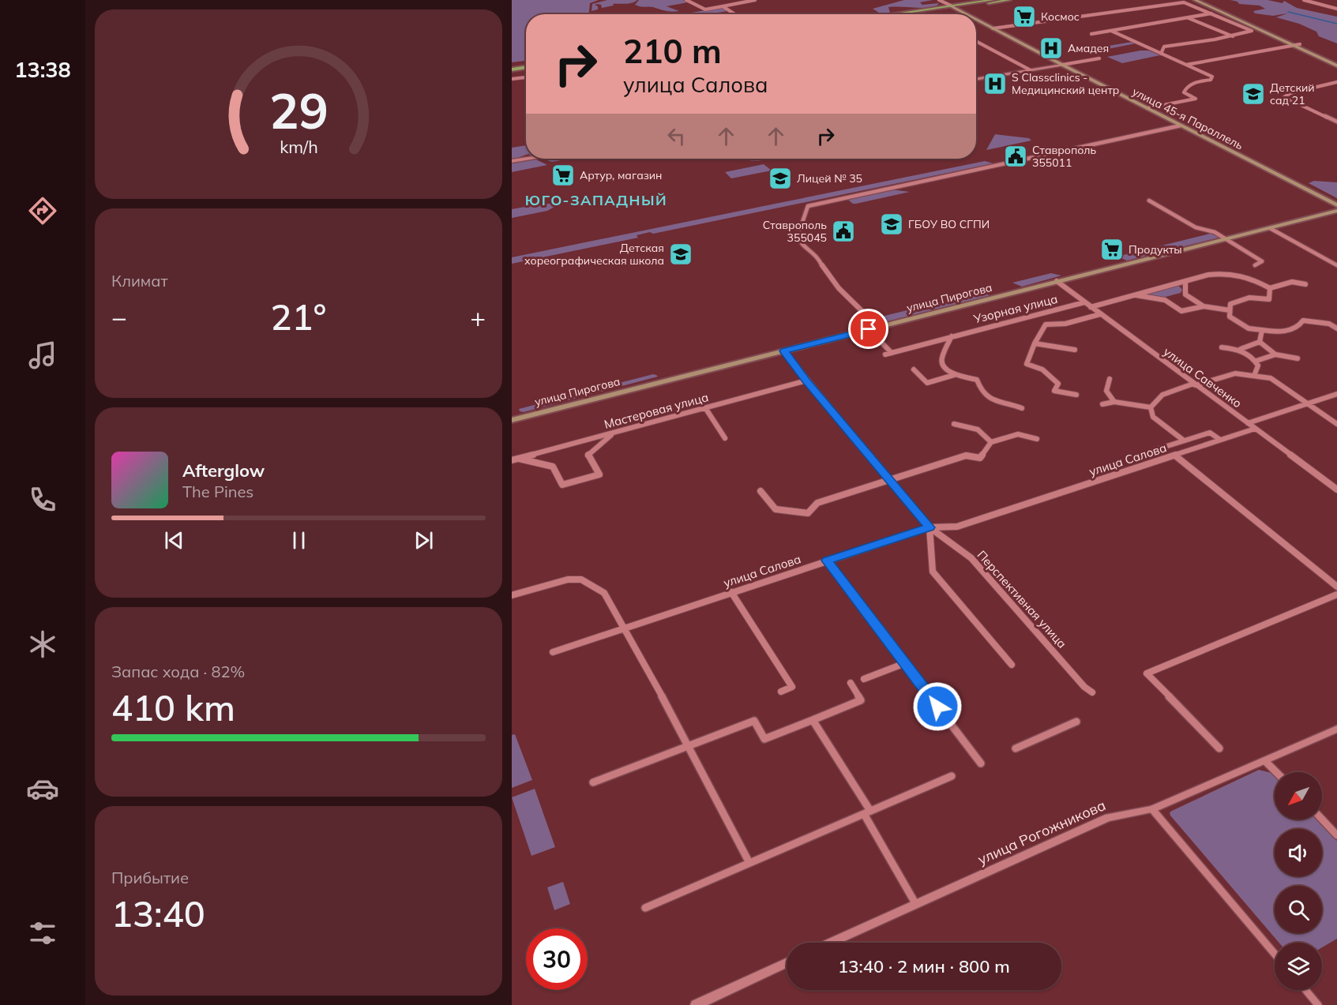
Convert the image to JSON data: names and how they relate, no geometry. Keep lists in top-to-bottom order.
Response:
{
  "streets": {
    "main road": ["улица 45-я Параллель", "улица Пирогова"],
    "street": [
      "Узорная улица",
      "улица Савченко",
      "Мастеровая улица",
      "улица Салова",
      "Перспективная улица",
      "улица Рогожникова"
    ]
  },
  "crossings": [
    ["улица Пирогова", "улица Савченко"],
    ["улица Пирогова", "Перспективная улица"],
    ["Узорная улица", "улица Савченко"],
    ["улица Савченко", "улица Салова"],
    ["Мастеровая улица", "Перспективная улица"],
    ["улица Салова", "Перспективная улица"]
  ],
  "districts": ["ЮГО-ЗАПАДНЫЙ"],
  "places": {
    "supermarket": ["Космос", "Артур, магазин", "Продукты"],
    "hospital": ["Амадея", "S Classclinics - Медицинский центр"],
    "school or university": [
      "Детский сад 21",
      "Лицей № 35",
      "ГБОУ ВО СГПИ",
      "Детская хореографическая школа"
    ],
    "public building": ["Ставрополь 355011", "Ставрополь 355045"]
  },
  "north": "bottom left",
  "page": {
    "tabs": "13:38",
    "turn": ["210 m", "улица Салова"],
    "tile": [
      "Климат",
      ["Запас хода · 82%", "410 km"],
      ["Прибытие", "13:40"]
    ],
    "heat": ["−", "21°", "+"],
    "song": ["Afterglow", "The Pines"],
    "limit": "30",
    "trip": "13:40 · 2 мин · 800 m",
    "gauge": ["29", "km/h"]
  }
}
